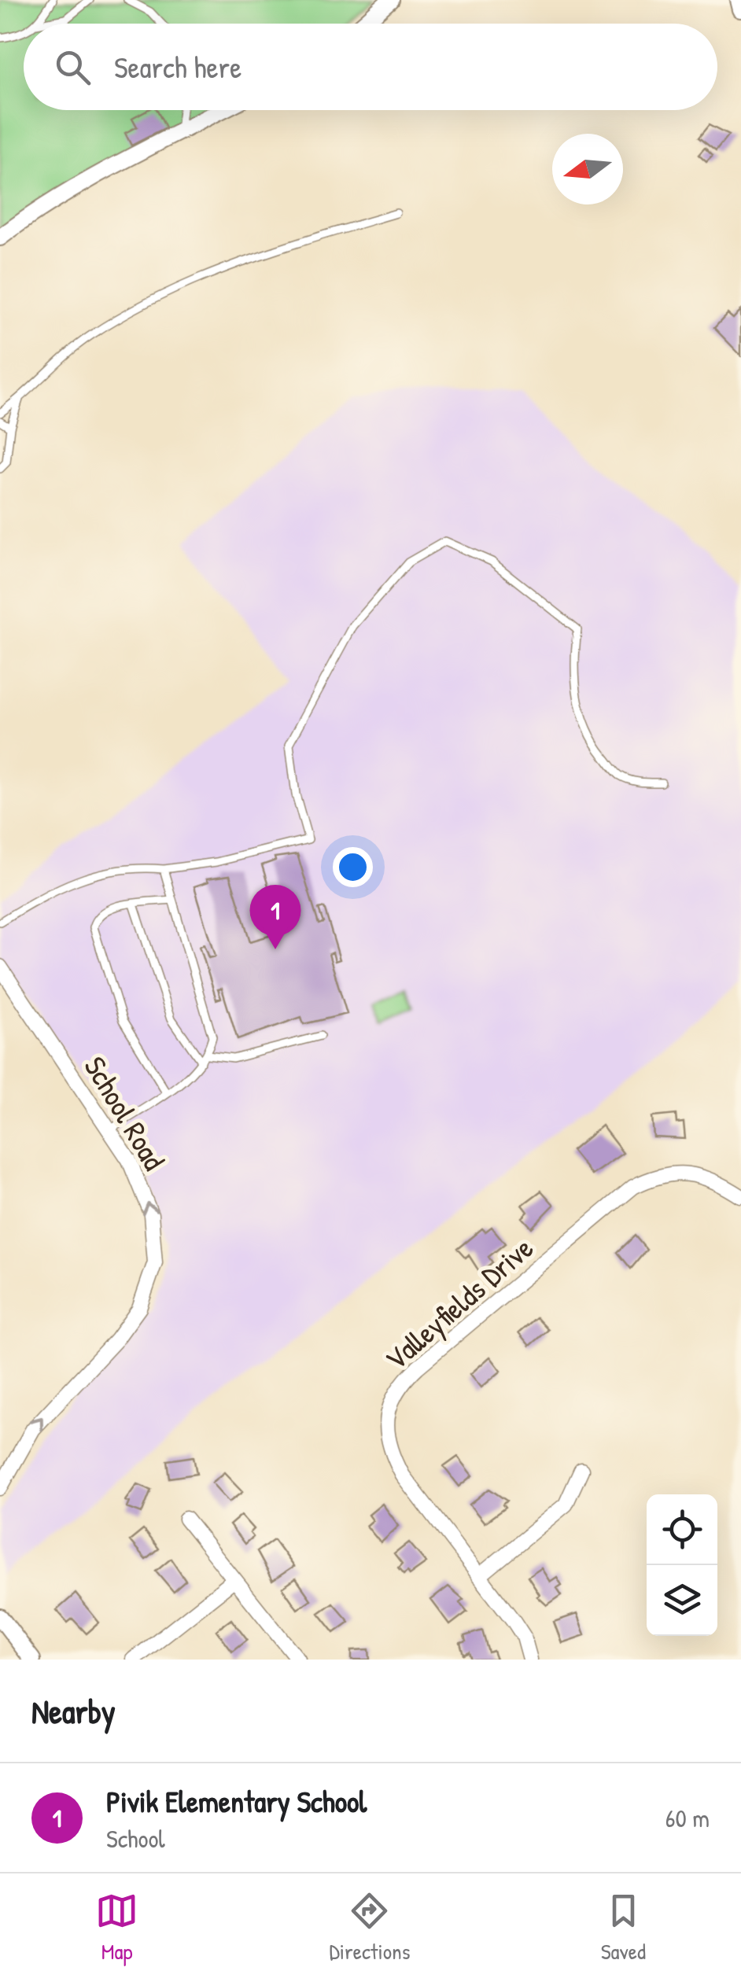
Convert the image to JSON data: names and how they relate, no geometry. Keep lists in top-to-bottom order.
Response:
{
  "streets": {
    "street": ["School Road", "Valleyfields Drive"]
  },
  "one_way": ["School Road"],
  "north": "left",
  "page": {
    "search": "Search here",
    "pins": "1",
    "heading": "Nearby",
    "list": [
      {
        "mark": "1",
        "name": "Pivik Elementary School",
        "note": "School",
        "value": "60 m"
      }
    ],
    "nav": ["Map", "Directions", "Saved"]
  }
}
